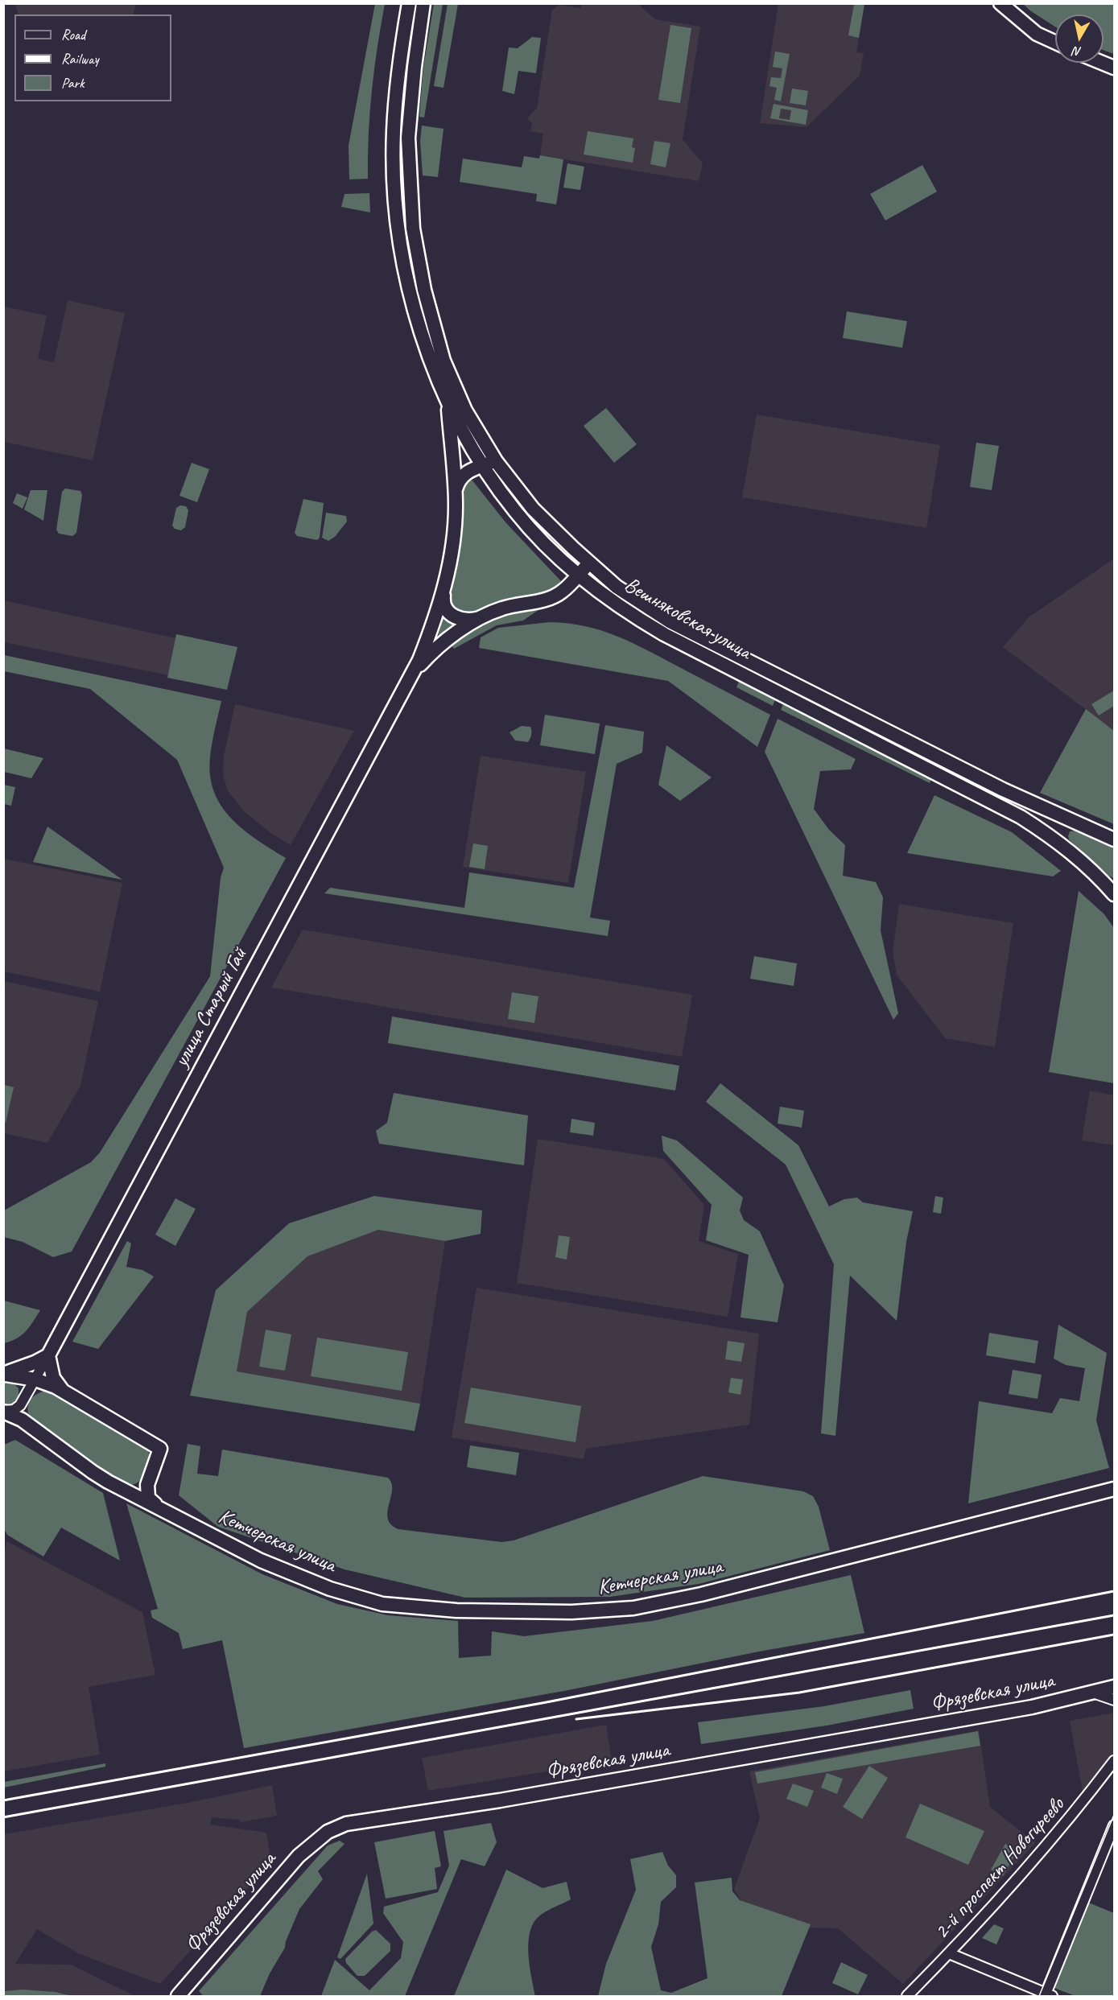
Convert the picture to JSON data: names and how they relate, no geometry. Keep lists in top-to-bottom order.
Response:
{
  "streets": {
    "main road": [
      "Вешняковская улица",
      "улица Старый Гай",
      "Кетчерская улица",
      "Фрязевская улица"
    ],
    "street": ["2-й проспект Новогиреево"]
  },
  "crossings": [
    ["Вешняковская улица", "улица Старый Гай"],
    ["улица Старый Гай", "Кетчерская улица"]
  ],
  "legend": ["Road", "Railway", "Park"],
  "north": "bottom"
}
